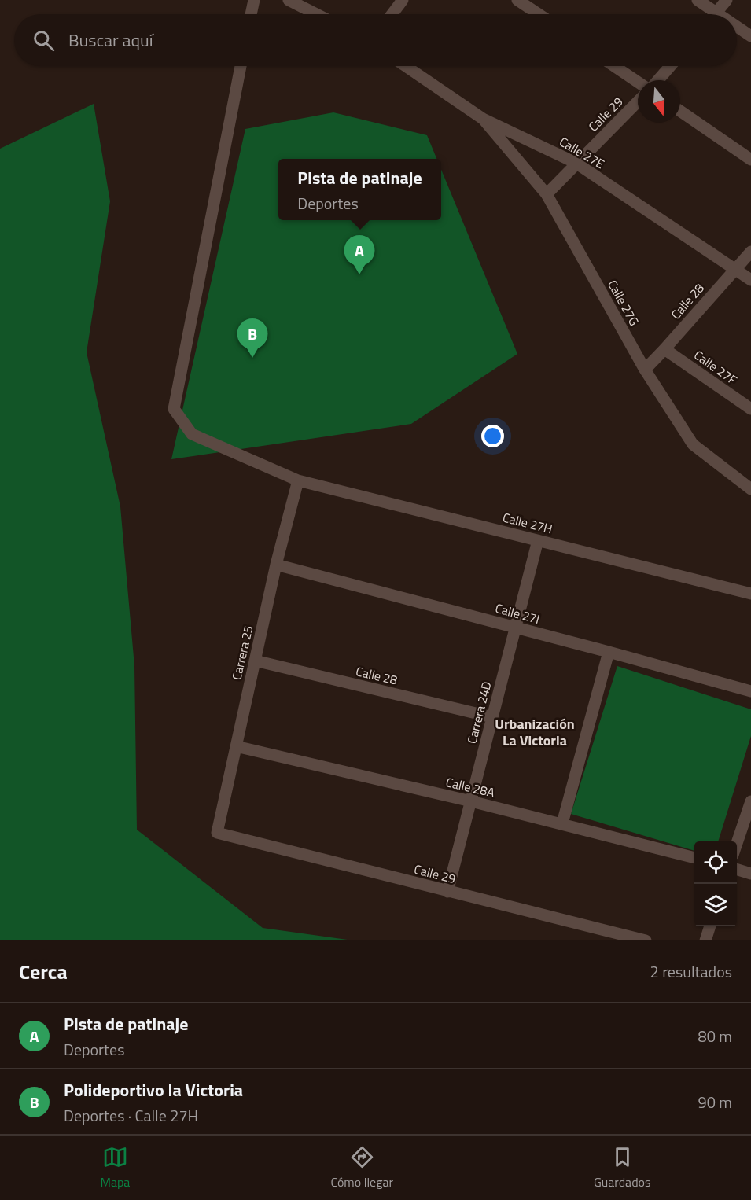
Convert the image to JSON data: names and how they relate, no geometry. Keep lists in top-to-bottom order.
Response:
{
  "streets": {
    "street": [
      "Calle 29",
      "Calle 27E",
      "Calle 28",
      "Calle 27G",
      "Calle 27F",
      "Calle 27H",
      "Calle 27I",
      "Carrera 25",
      "Carrera 24D",
      "Calle 28A"
    ]
  },
  "crossings": [
    ["Calle 29", "Calle 27E"],
    ["Calle 29", "Calle 27G"],
    ["Calle 29", "Carrera 25"],
    ["Calle 29", "Carrera 24D"],
    ["Calle 27E", "Calle 28"],
    ["Calle 27E", "Calle 27G"],
    ["Calle 28", "Calle 27G"],
    ["Calle 28", "Calle 27F"],
    ["Calle 28", "Carrera 25"],
    ["Calle 28", "Carrera 24D"],
    ["Calle 27H", "Carrera 25"],
    ["Calle 27H", "Carrera 24D"],
    ["Calle 27I", "Carrera 25"],
    ["Calle 27I", "Carrera 24D"],
    ["Carrera 25", "Calle 28A"],
    ["Carrera 24D", "Calle 28A"]
  ],
  "districts": ["Urbanización La Victoria"],
  "north": "bottom",
  "page": {
    "search": "Buscar aquí",
    "popup": ["Pista de patinaje", "Deportes"],
    "pins": ["A", "B"],
    "heading": ["Cerca", "2 resultados"],
    "list": [
      {
        "mark": "A",
        "name": "Pista de patinaje",
        "note": "Deportes",
        "value": "80 m"
      },
      {
        "mark": "B",
        "name": "Polideportivo la Victoria",
        "note": "Deportes · Calle 27H",
        "value": "90 m"
      }
    ],
    "nav": ["Mapa", "Cómo llegar", "Guardados"]
  }
}
